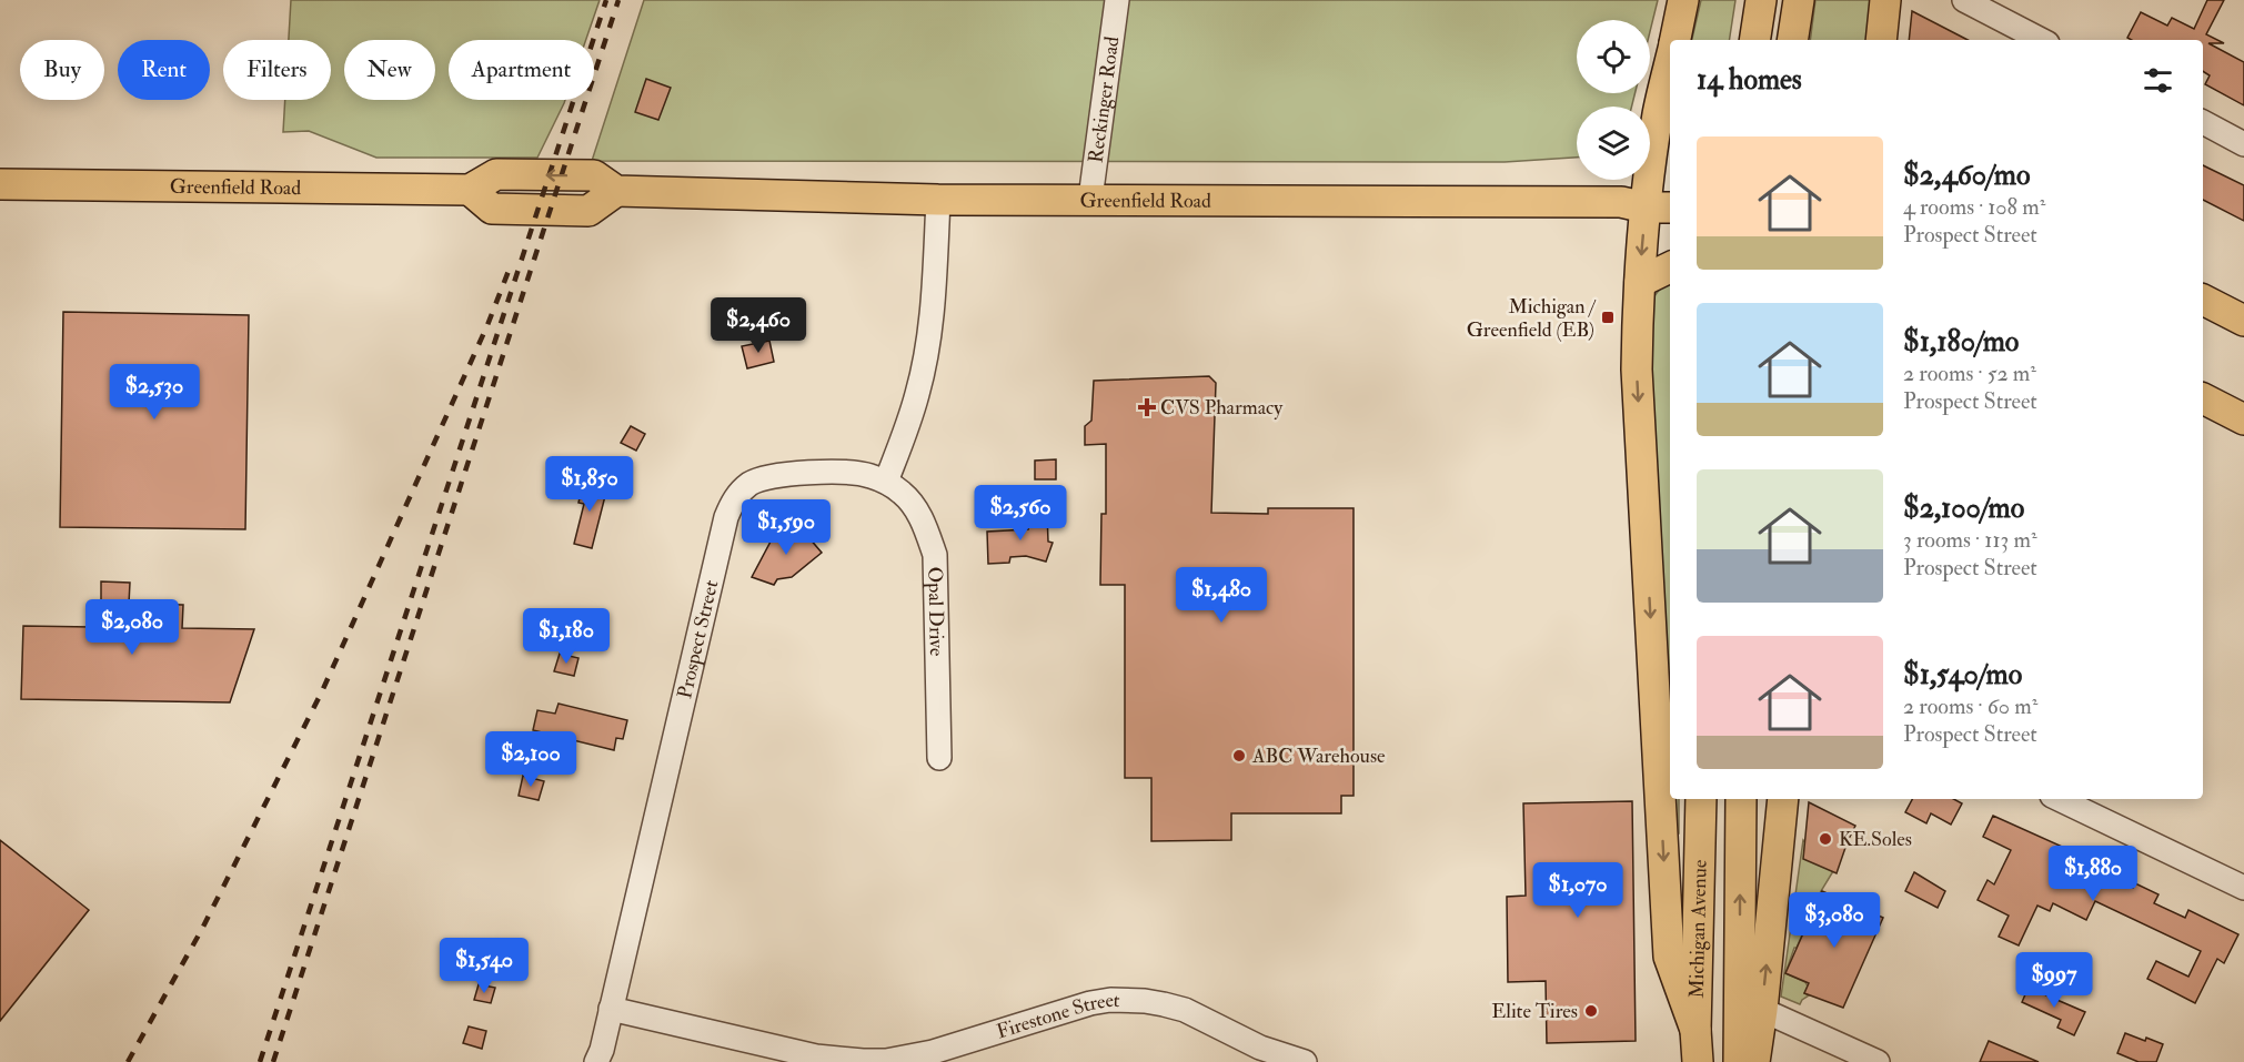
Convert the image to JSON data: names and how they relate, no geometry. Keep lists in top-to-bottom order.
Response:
{
  "streets": {
    "main road": ["Greenfield Road", "Michigan Avenue"],
    "street": [
      "Reckinger Road",
      "Opal Drive",
      "Prospect Street",
      "Firestone Street"
    ]
  },
  "crossings": [
    ["Reckinger Road", "Greenfield Road"],
    ["Opal Drive", "Prospect Street"],
    ["Prospect Street", "Firestone Street"]
  ],
  "places": {
    "transit": ["Michigan / Greenfield (EB)"],
    "health": ["CVS Pharmacy"],
    "other": ["ABC Warehouse", "KE.Soles", "Elite Tires"]
  },
  "page": {
    "chip": [
      "Buy",
      "Rent",
      "Filters",
      "New",
      "Apartment"
    ],
    "heading": "14 homes",
    "list": [
      {
        "name": "$2,460/mo",
        "note": "4 rooms · 108 m² · Prospect Street"
      },
      {
        "name": "$1,180/mo",
        "note": "2 rooms · 52 m² · Prospect Street"
      },
      {
        "name": "$2,100/mo",
        "note": "3 rooms · 113 m² · Prospect Street"
      },
      {
        "name": "$1,540/mo",
        "note": "2 rooms · 60 m² · Prospect Street"
      }
    ],
    "price": [
      "$2,460",
      "$2,530",
      "$1,850",
      "$2,560",
      "$1,590",
      "$1,480",
      "$2,080",
      "$1,180",
      "$2,100",
      "$1,880",
      "$1,070",
      "$3,080",
      "$1,540",
      "$997"
    ]
  }
}
